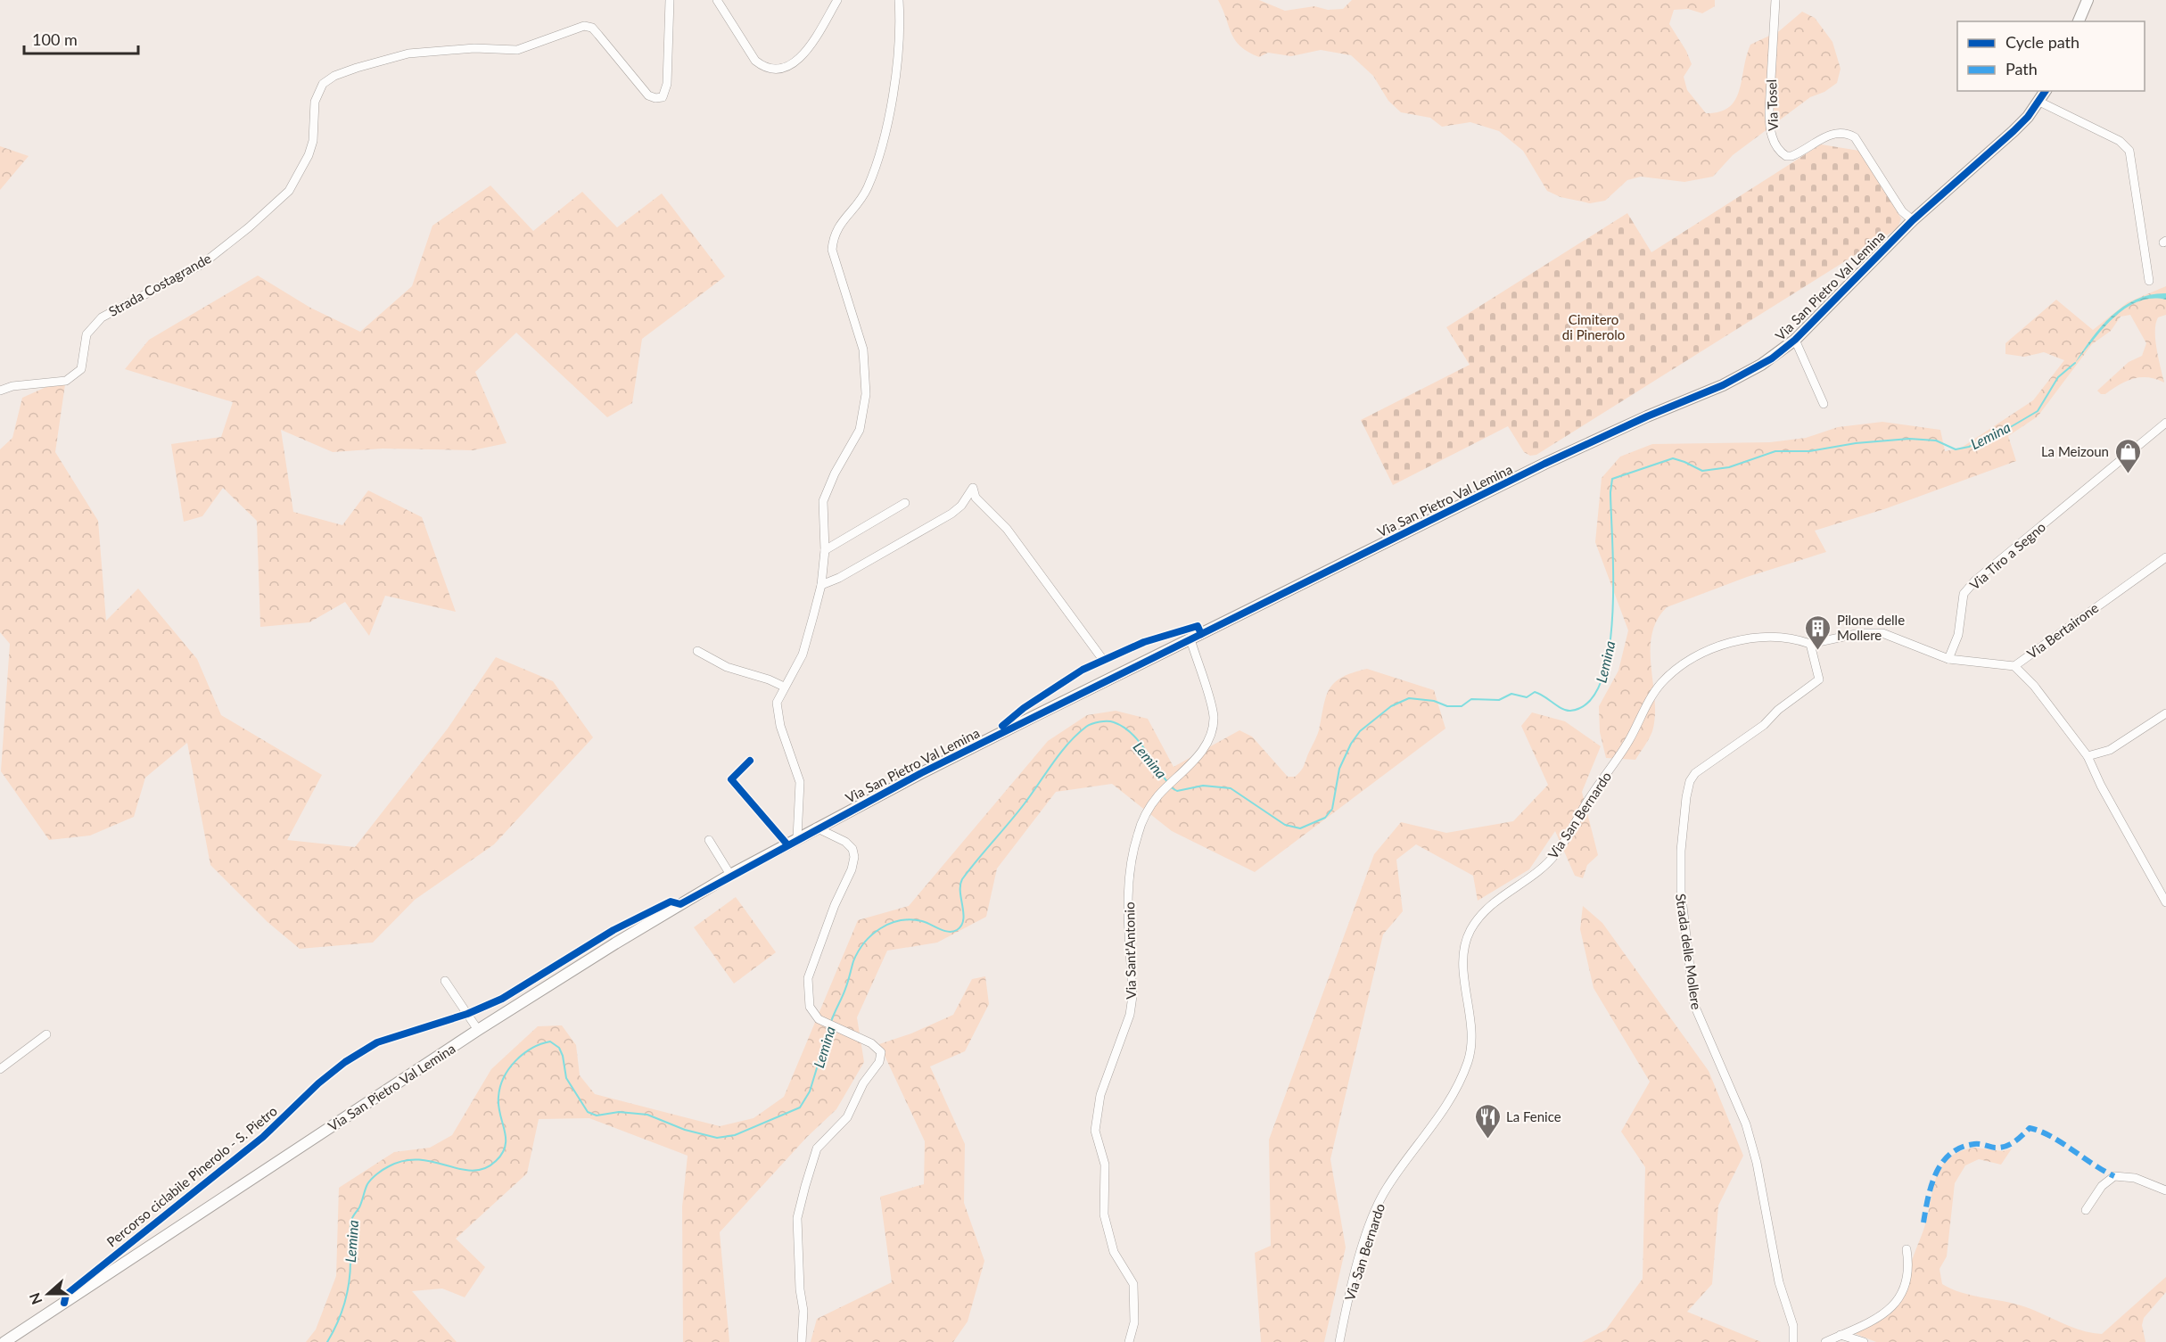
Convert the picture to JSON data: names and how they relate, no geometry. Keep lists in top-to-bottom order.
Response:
{
  "streets": {
    "street": [
      "Via Tosel",
      "Strada Costagrande",
      "Via San Pietro Val Lemina",
      "Via Tiro a Segno",
      "Via Bertairone",
      "Via San Bernardo",
      "Via Sant'Antonio",
      "Strada delle Mollere"
    ],
    "cycle path": ["Percorso ciclabile Pinerolo - S. Pietro"]
  },
  "crossings": [
    ["Via Tosel", "Via San Pietro Val Lemina"],
    ["Via San Pietro Val Lemina", "Via Sant'Antonio"],
    ["Via Tiro a Segno", "Via Bertairone"],
    ["Via San Bernardo", "Strada delle Mollere"]
  ],
  "water": ["Lemina"],
  "parks": ["Cimitero di Pinerolo"],
  "places": {
    "shop": ["La Meizoun"],
    "building": ["Pilone delle Mollere"],
    "restaurant": ["La Fenice"]
  },
  "legend": ["Cycle path", "Path"],
  "scale_bar": "100 m",
  "north": "left"
}
